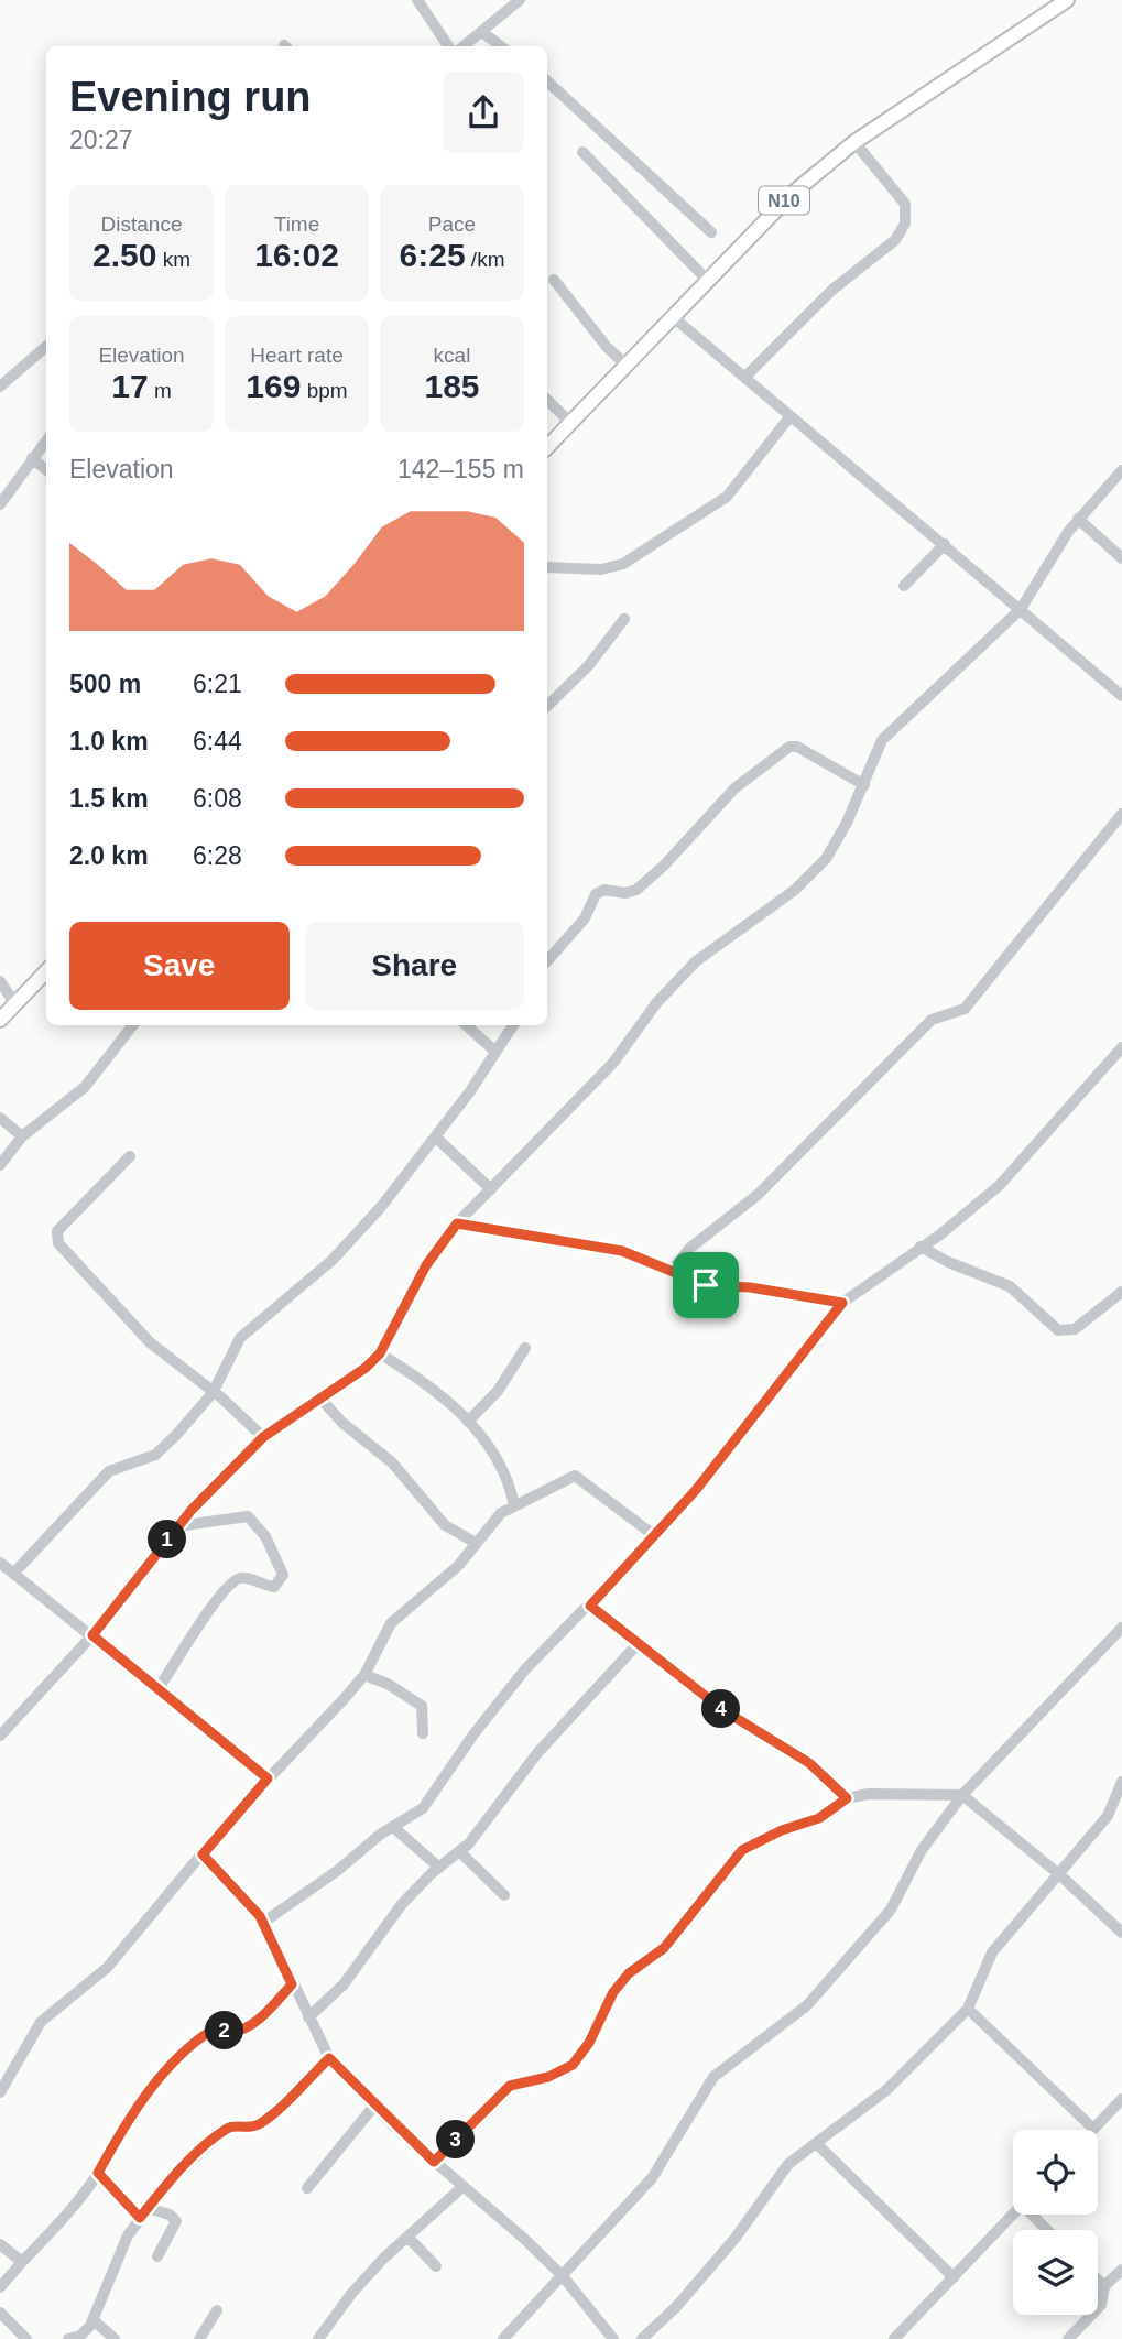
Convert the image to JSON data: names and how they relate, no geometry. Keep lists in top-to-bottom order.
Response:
{
  "streets": {
    "main road": ["N10"]
  },
  "page": {
    "heading": ["Evening run", "20:27"],
    "stats": [
      ["Distance", "2.50 km"],
      ["Time", "16:02"],
      ["Pace", "6:25 /km"],
      ["Elevation", "17 m"],
      ["Heart rate", "169 bpm"],
      ["kcal", "185"]
    ],
    "chart": ["Elevation", "142–155 m"],
    "list": [
      {
        "name": "500 m",
        "note": "6:21"
      },
      {
        "name": "1.0 km",
        "note": "6:44"
      },
      {
        "name": "1.5 km",
        "note": "6:08"
      },
      {
        "name": "2.0 km",
        "note": "6:28"
      }
    ],
    "buttons": ["Save", "Share"],
    "pins": [
      "1",
      "4",
      "2",
      "3"
    ]
  }
}
